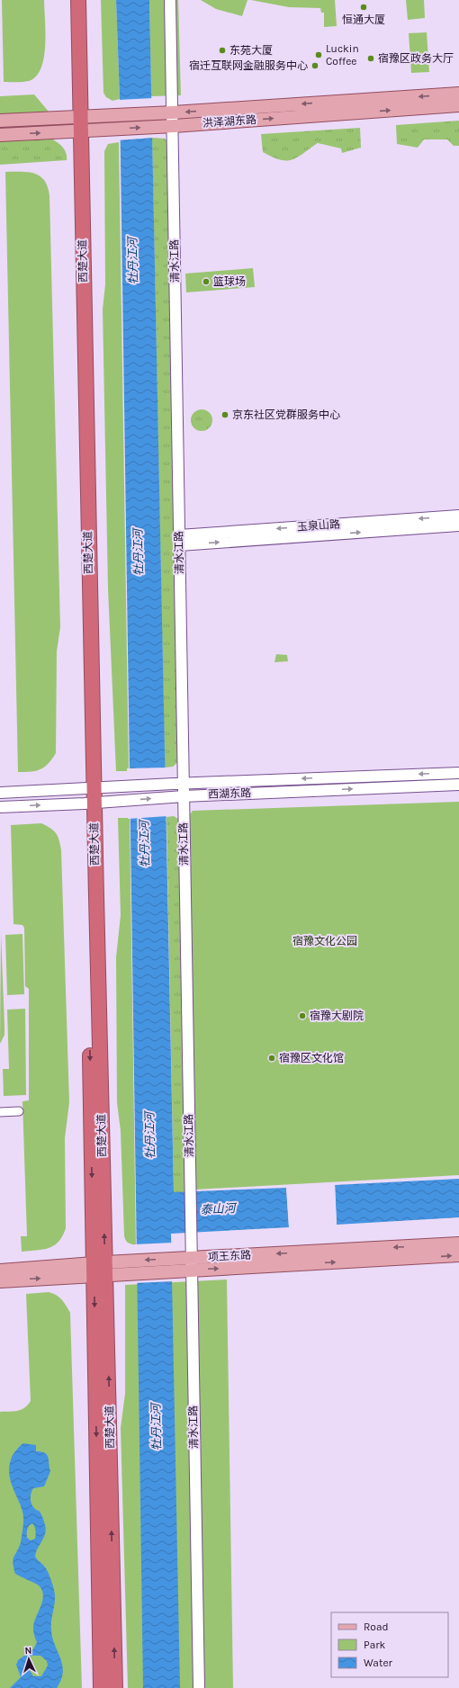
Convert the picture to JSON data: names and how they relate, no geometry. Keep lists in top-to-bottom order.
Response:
{
  "streets": {
    "highway": ["西楚大道"],
    "main road": ["洪泽湖东路", "项王东路"],
    "street": ["清水江路", "玉泉山路", "西湖东路"]
  },
  "crossings": [
    ["洪泽湖东路", "西楚大道"],
    ["洪泽湖东路", "清水江路"],
    ["西楚大道", "西湖东路"],
    ["西楚大道", "项王东路"],
    ["清水江路", "玉泉山路"],
    ["清水江路", "西湖东路"],
    ["清水江路", "项王东路"]
  ],
  "water": ["牡丹江河", "泰山河"],
  "parks": ["宿豫文化公园"],
  "places": [
    "恒通大厦",
    "东苑大厦",
    "Luckin Coffee",
    "宿豫区政务大厅",
    "宿迁互联网金融服务中心",
    "篮球场",
    "京东社区党群服务中心",
    "宿豫大剧院",
    "宿豫区文化馆"
  ],
  "legend": ["Road", "Park", "Water"],
  "north": "top"
}
